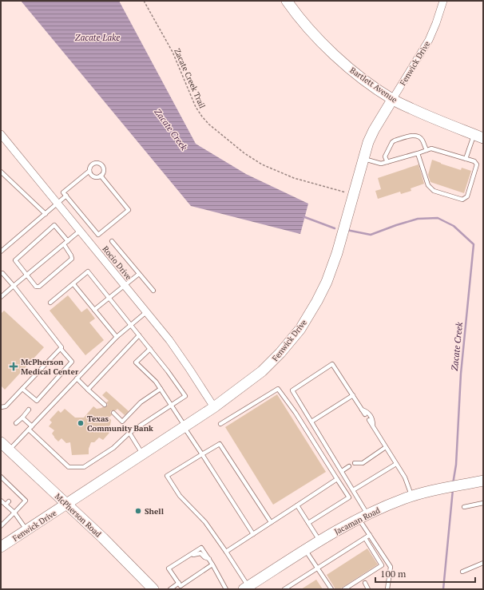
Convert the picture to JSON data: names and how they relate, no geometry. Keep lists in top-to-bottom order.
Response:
{
  "streets": {
    "main road": [
      "Fenwick Drive",
      "Bartlett Avenue",
      "McPherson Road",
      "Jacaman Road"
    ],
    "street": ["Rocio Drive"],
    "path": ["Zacate Creek Trail"]
  },
  "crossings": [
    ["Fenwick Drive", "Bartlett Avenue"],
    ["Fenwick Drive", "Rocio Drive"],
    ["Fenwick Drive", "McPherson Road"]
  ],
  "water": ["Zacate Lake", "Zacate Creek"],
  "places": {
    "health": ["McPherson Medical Center"],
    "other": ["Texas Community Bank", "Shell"]
  },
  "scale_bar": "100 m"
}
